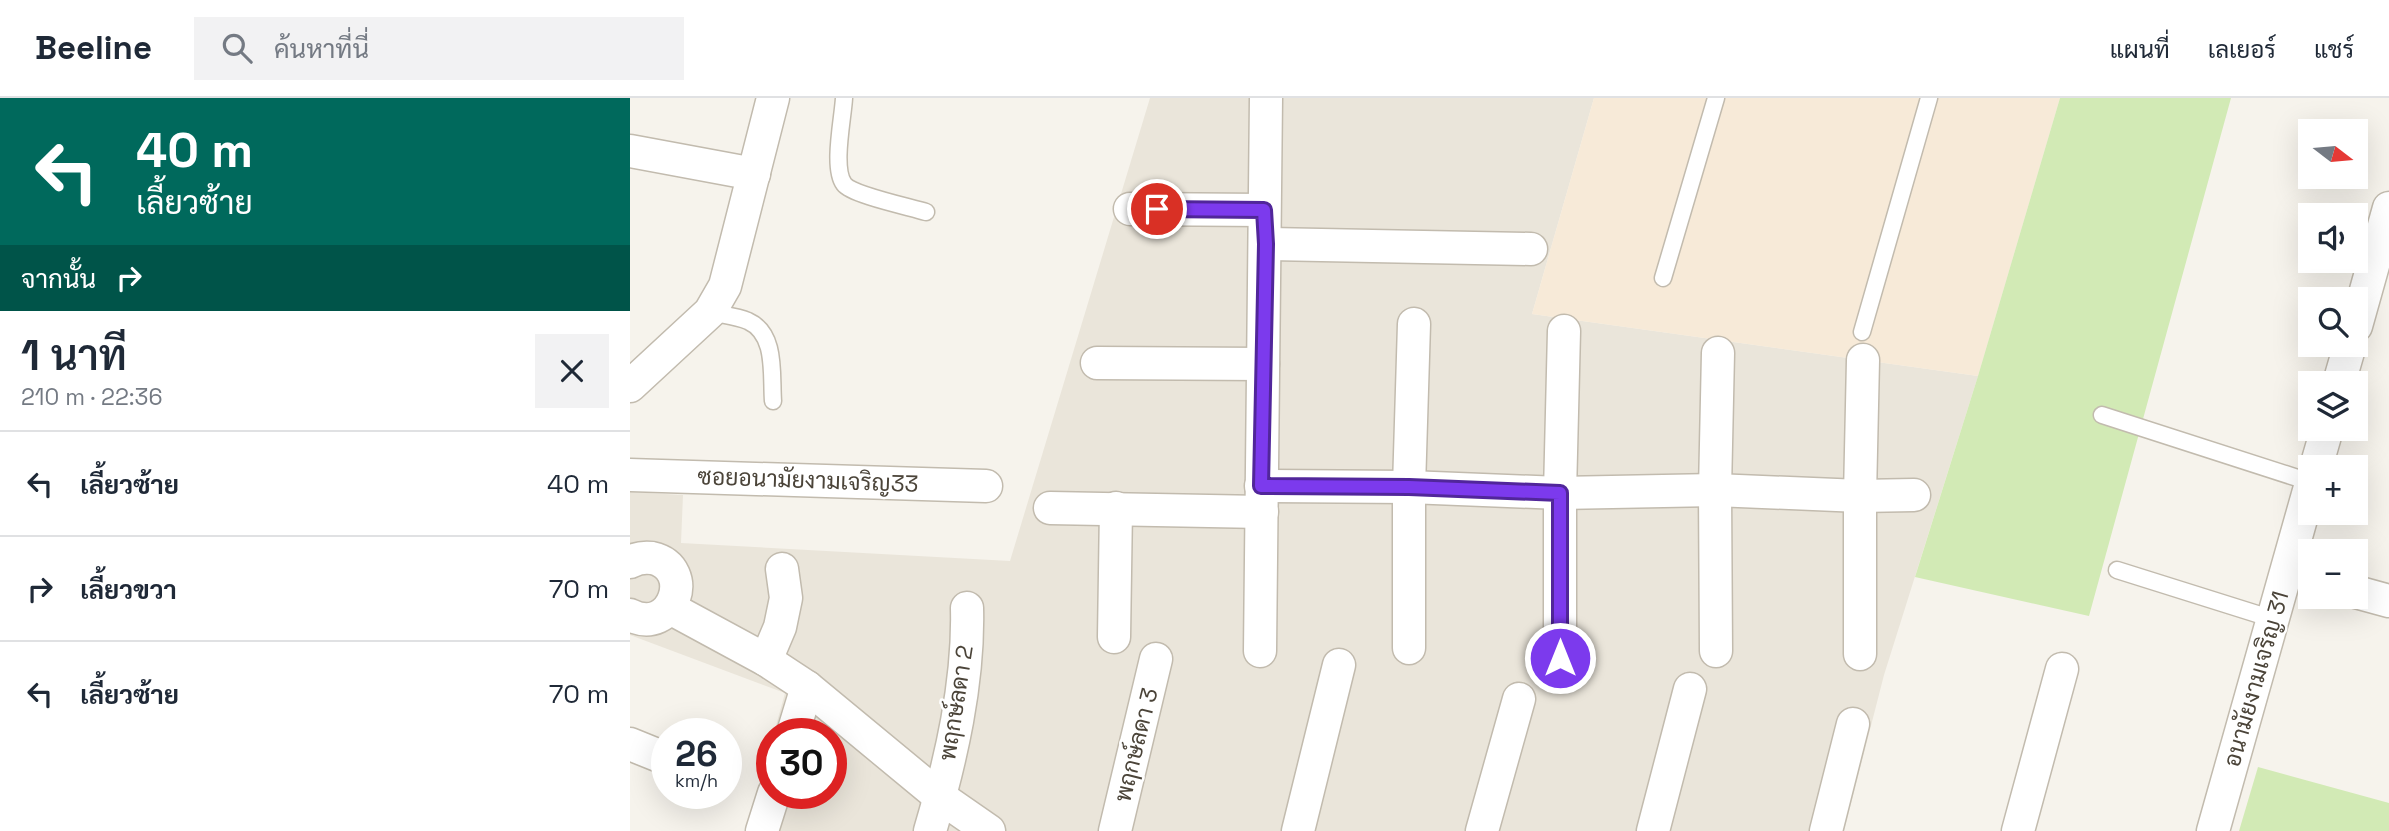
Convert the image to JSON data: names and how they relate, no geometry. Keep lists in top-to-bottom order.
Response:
{
  "streets": {
    "street": [
      "ซอยอนามัยงามเจริญ33",
      "อนามัยงามเจริญ 31",
      "พฤกษ์ลดา 2",
      "พฤกษ์ลดา 3"
    ]
  },
  "north": "right",
  "page": {
    "header": "Beeline",
    "search": "ค้นหาที่นี่",
    "nav": ["แผนที่", "เลเยอร์", "แชร์"],
    "turn": ["40 m", "เลี้ยวซ้าย"],
    "map_buttons": ["+", "−"],
    "then": "จากนั้น",
    "heading": ["1 นาที", "210 m · 22:36"],
    "list": [
      {
        "name": "เลี้ยวซ้าย",
        "value": "40 m"
      },
      {
        "name": "เลี้ยวขวา",
        "value": "70 m"
      },
      {
        "name": "เลี้ยวซ้าย",
        "value": "70 m"
      }
    ],
    "speed": "26 km/h",
    "limit": "30"
  }
}
